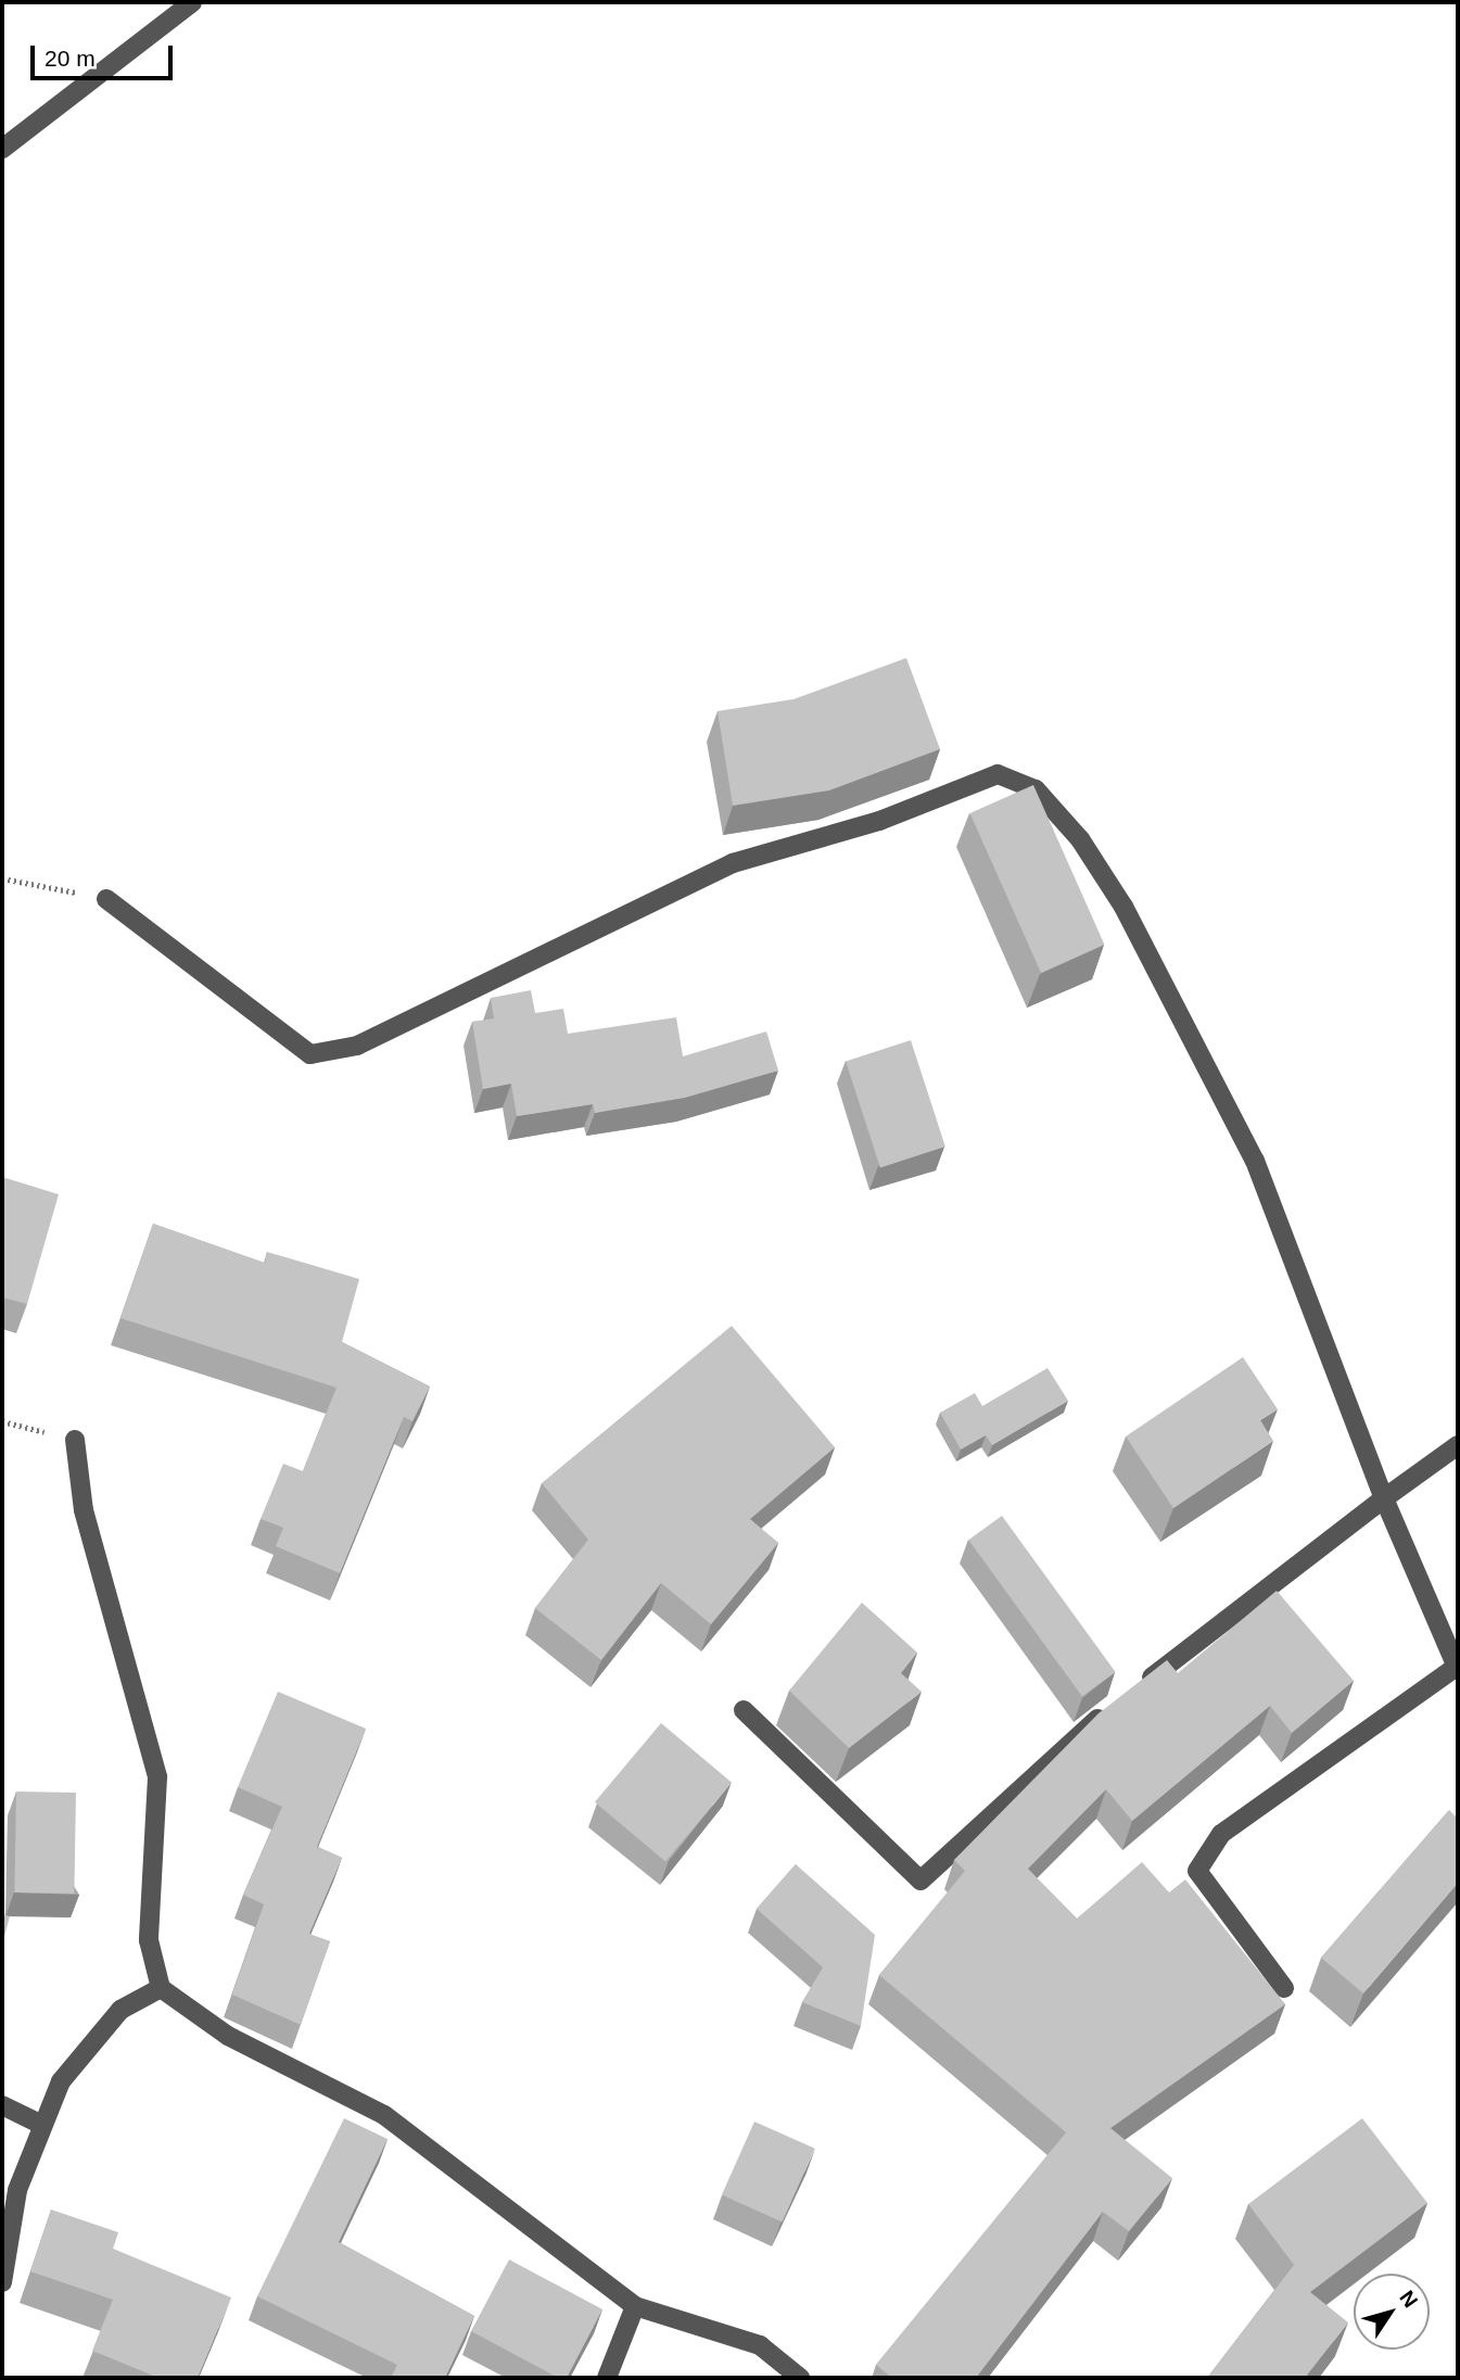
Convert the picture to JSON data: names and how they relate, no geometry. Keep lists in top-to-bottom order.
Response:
{
  "scale_bar": "20 m",
  "north": "top right"
}
